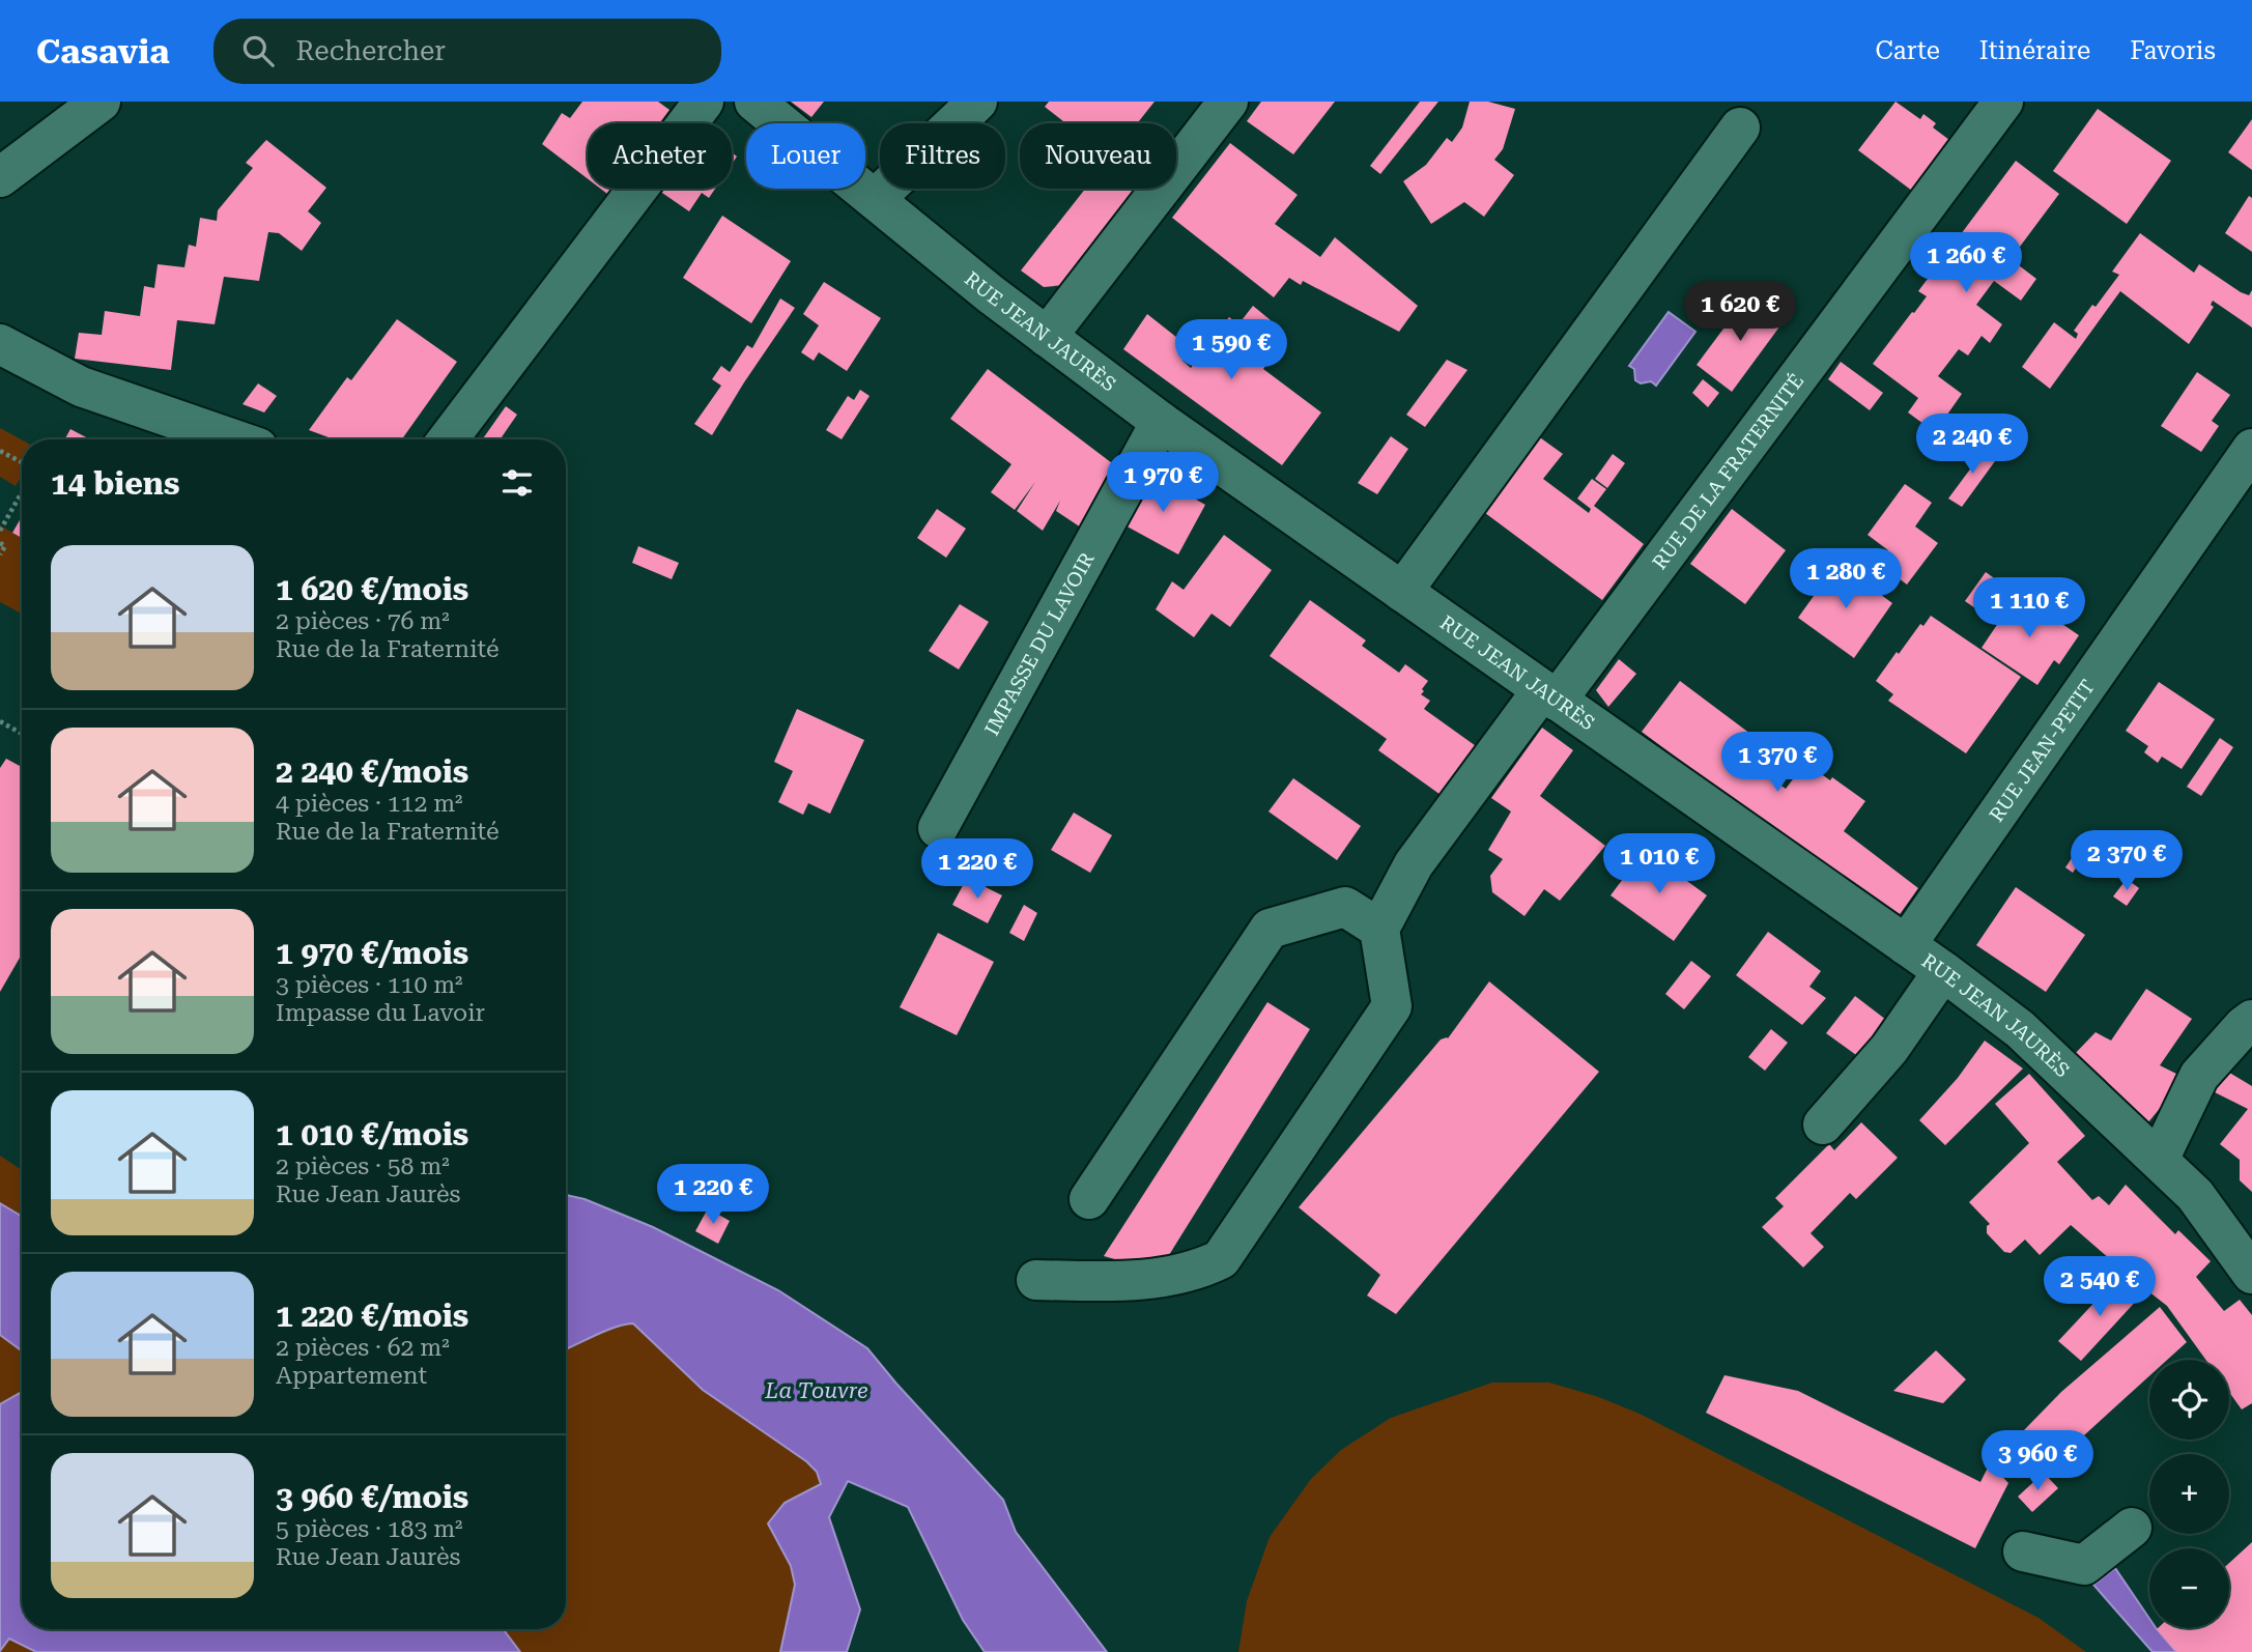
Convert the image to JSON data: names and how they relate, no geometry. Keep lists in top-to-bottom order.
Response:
{
  "streets": {
    "street": [
      "RUE JEAN JAURÈS",
      "RUE DE LA FRATERNITÉ",
      "IMPASSE DU LAVOIR",
      "RUE JEAN-PETIT"
    ]
  },
  "crossings": [
    ["RUE JEAN JAURÈS", "RUE DE LA FRATERNITÉ"],
    ["RUE JEAN JAURÈS", "IMPASSE DU LAVOIR"],
    ["RUE JEAN JAURÈS", "RUE JEAN-PETIT"]
  ],
  "water": ["La Touvre"],
  "page": {
    "header": "Casavia",
    "search": "Rechercher",
    "nav": ["Carte", "Itinéraire", "Favoris"],
    "chip": [
      "Acheter",
      "Louer",
      "Filtres",
      "Nouveau"
    ],
    "price": [
      "1 260 €",
      "1 620 €",
      "1 590 €",
      "2 240 €",
      "1 970 €",
      "1 280 €",
      "1 110 €",
      "1 370 €",
      "2 370 €",
      "1 010 €",
      "1 220 €",
      "1 220 €",
      "2 540 €",
      "3 960 €"
    ],
    "heading": "14 biens",
    "list": [
      {
        "name": "1 620 €/mois",
        "note": "2 pièces · 76 m² · Rue de la Fraternité"
      },
      {
        "name": "2 240 €/mois",
        "note": "4 pièces · 112 m² · Rue de la Fraternité"
      },
      {
        "name": "1 970 €/mois",
        "note": "3 pièces · 110 m² · Impasse du Lavoir"
      },
      {
        "name": "1 010 €/mois",
        "note": "2 pièces · 58 m² · Rue Jean Jaurès"
      },
      {
        "name": "1 220 €/mois",
        "note": "2 pièces · 62 m² · Appartement"
      },
      {
        "name": "3 960 €/mois",
        "note": "5 pièces · 183 m² · Rue Jean Jaurès"
      }
    ],
    "map_buttons": ["+", "−"]
  }
}
